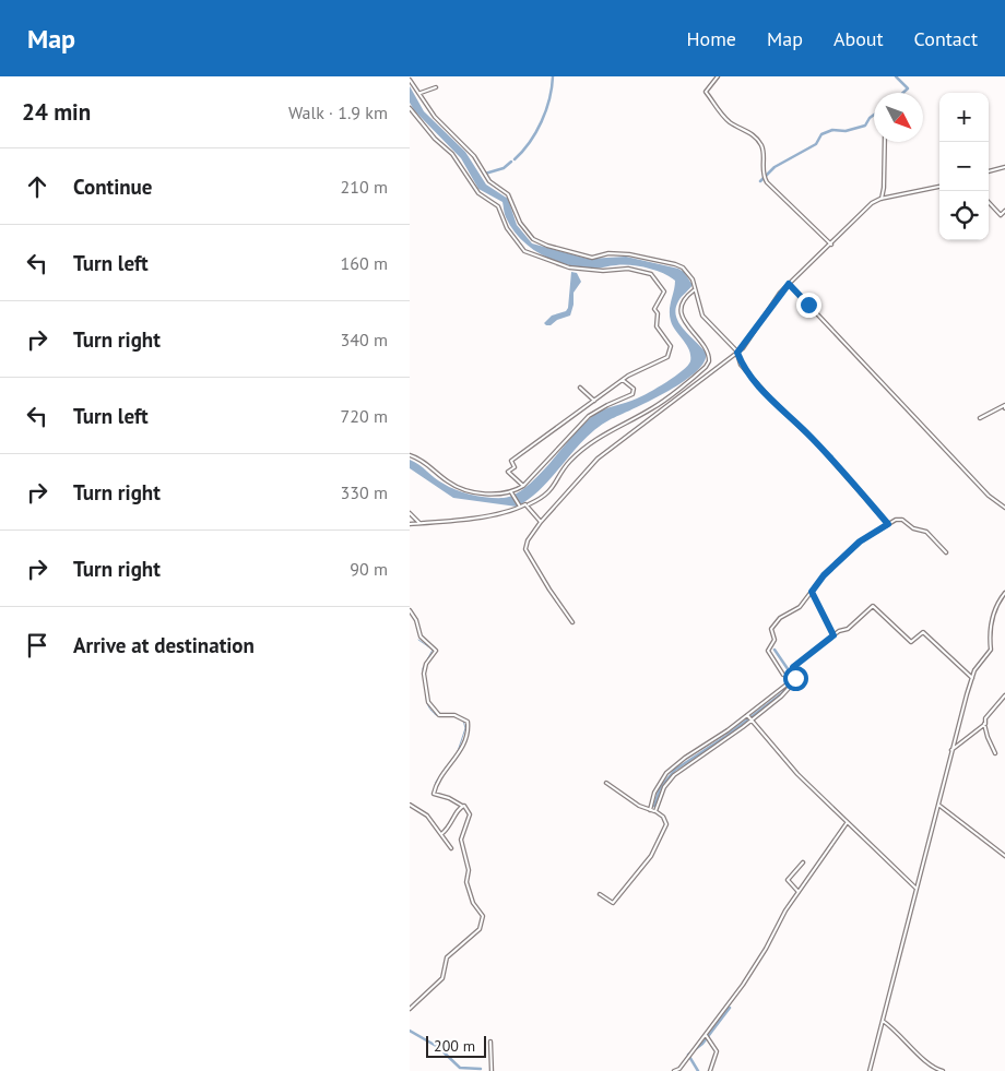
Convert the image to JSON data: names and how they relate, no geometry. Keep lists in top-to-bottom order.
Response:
{
  "scale_bar": "200 m",
  "north": "bottom right",
  "page": {
    "header": "Map",
    "nav": [
      "Home",
      "Map",
      "About",
      "Contact"
    ],
    "heading": ["24 min", "Walk · 1.9 km"],
    "map_buttons": ["+", "−"],
    "list": [
      ["Continue", "210 m"],
      ["Turn left", "160 m"],
      ["Turn right", "340 m"],
      ["Turn left", "720 m"],
      ["Turn right", "330 m"],
      ["Turn right", "90 m"],
      "Arrive at destination"
    ],
    "scale": "200 m"
  }
}
